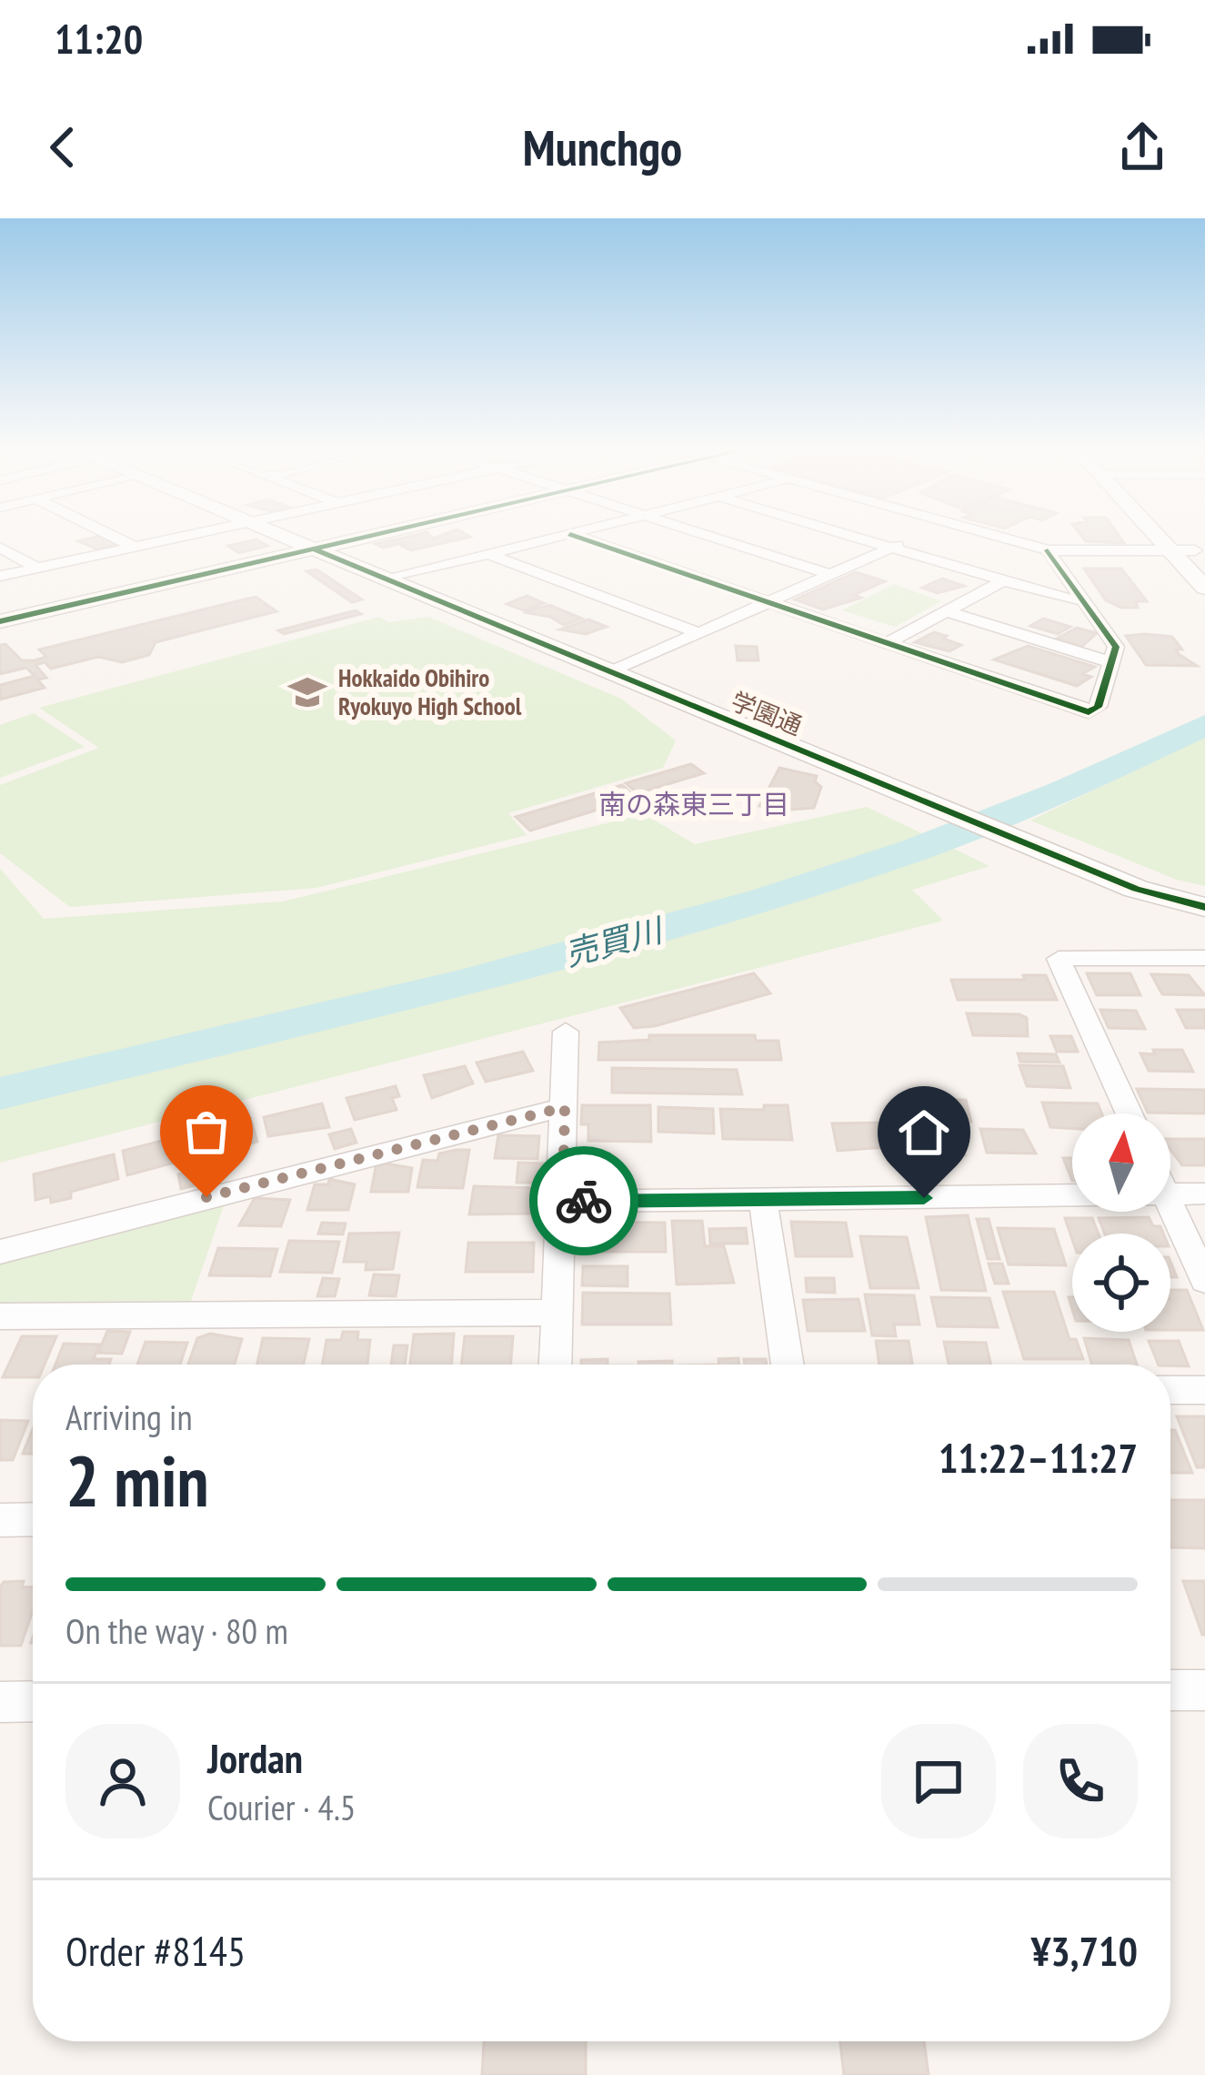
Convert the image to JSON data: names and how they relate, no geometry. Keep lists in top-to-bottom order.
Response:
{
  "streets": {
    "street": ["学園通"]
  },
  "districts": ["南の森東三丁目"],
  "water": ["売買川"],
  "places": {
    "school or university": ["Hokkaido Obihiro Ryokuyo High School"]
  },
  "north": "top",
  "page": {
    "status": "11:20",
    "header": "Munchgo",
    "heading": ["2 min", "Arriving in", "11:22–11:27"],
    "panel": [
      "Jordan",
      "Courier · 4.5",
      "Order #8145",
      "¥3,710"
    ],
    "bar": "On the way · 80 m"
  }
}
